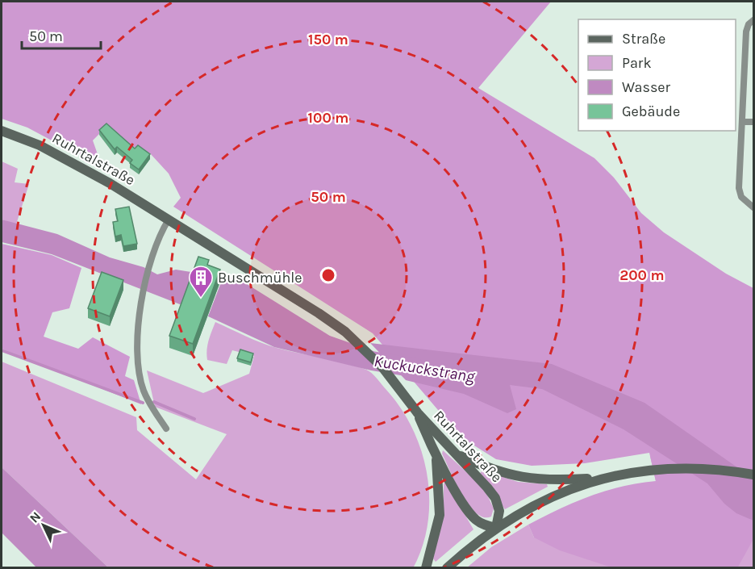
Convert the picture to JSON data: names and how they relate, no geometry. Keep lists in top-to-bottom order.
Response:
{
  "streets": {
    "main road": ["Ruhrtalstraße"]
  },
  "water": ["Kuckuckstrang"],
  "places": {
    "building": ["Buschmühle"]
  },
  "legend": [
    "Straße",
    "Park",
    "Wasser",
    "Gebäude"
  ],
  "scale_bar": "50 m",
  "north": "top left",
  "rings": [
    "150 m",
    "100 m",
    "50 m",
    "200 m"
  ]
}
